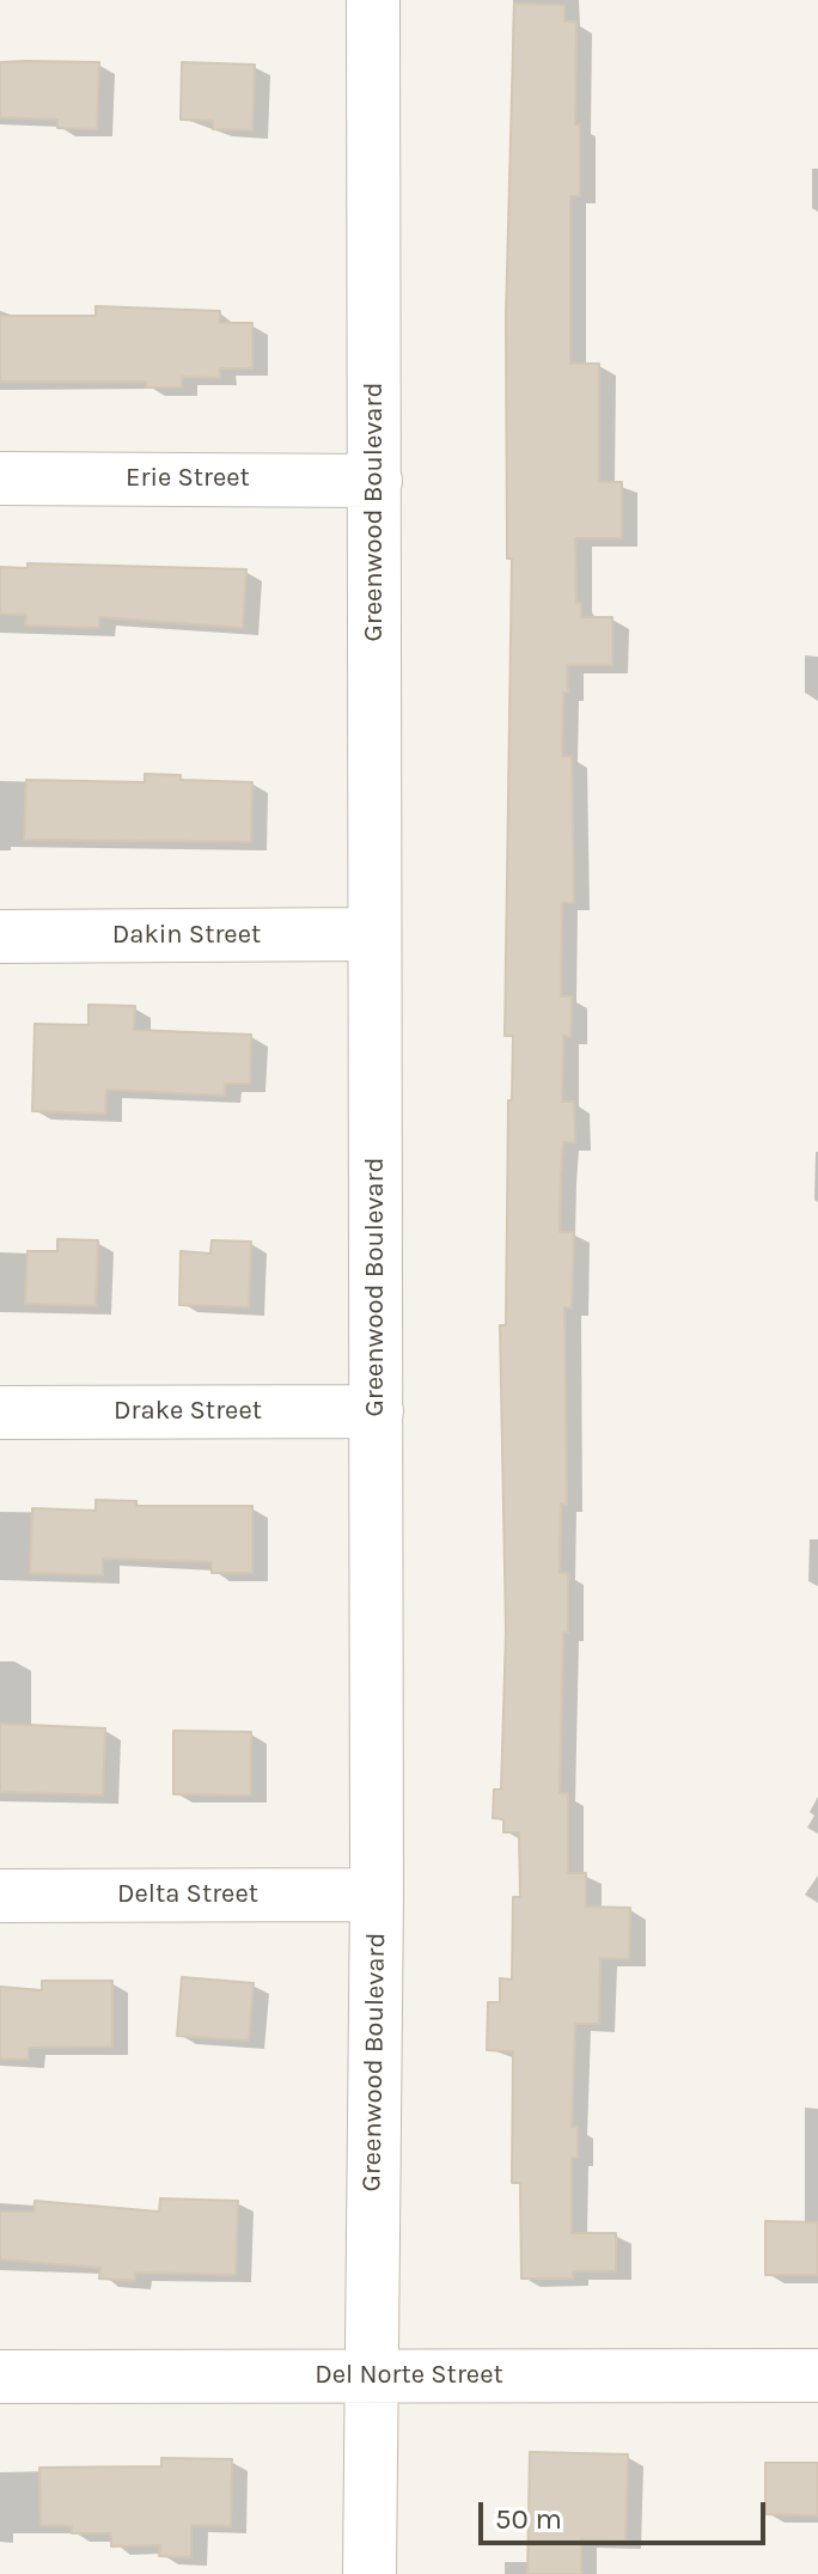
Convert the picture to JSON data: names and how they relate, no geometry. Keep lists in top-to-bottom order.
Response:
{
  "streets": {
    "street": [
      "Erie Street",
      "Greenwood Boulevard",
      "Dakin Street",
      "Drake Street",
      "Delta Street",
      "Del Norte Street"
    ]
  },
  "crossings": [
    ["Erie Street", "Greenwood Boulevard"],
    ["Greenwood Boulevard", "Dakin Street"],
    ["Greenwood Boulevard", "Drake Street"],
    ["Greenwood Boulevard", "Delta Street"],
    ["Greenwood Boulevard", "Del Norte Street"]
  ],
  "scale_bar": "50 m"
}
